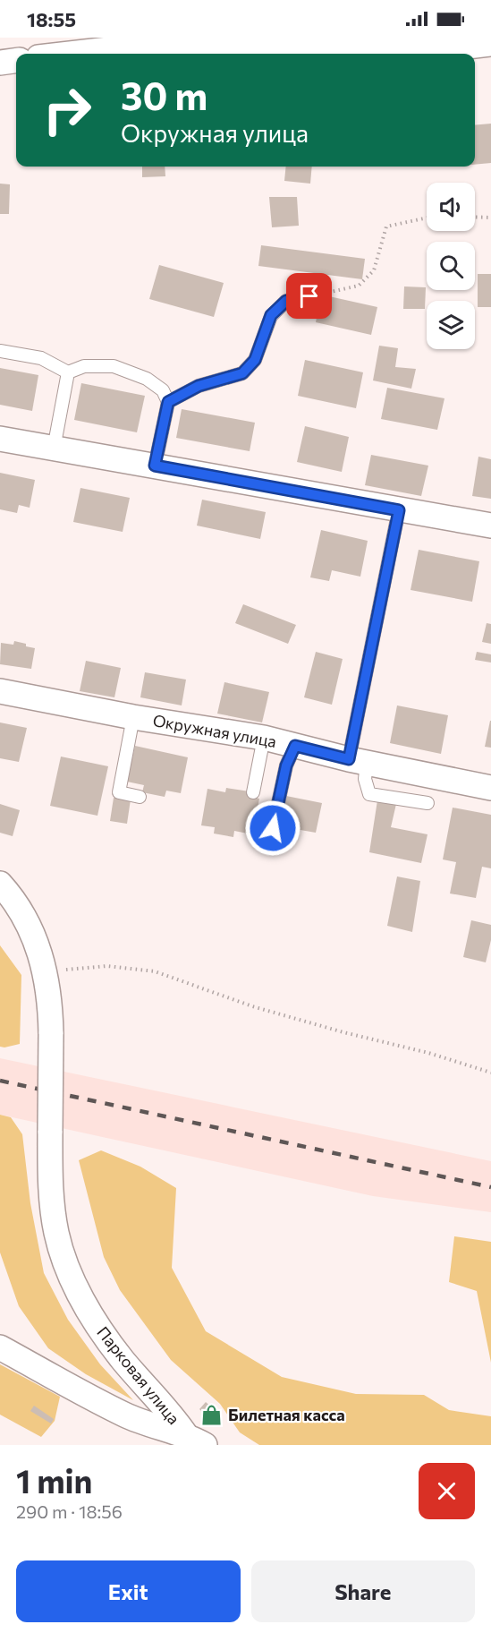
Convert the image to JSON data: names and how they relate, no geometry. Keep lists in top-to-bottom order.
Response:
{
  "streets": {
    "street": ["Окружная улица", "Парковая улица"]
  },
  "places": {
    "shop": ["Билетная касса"]
  },
  "page": {
    "status": "18:55",
    "turn": ["30 m", "Окружная улица"],
    "heading": ["1 min", "290 m · 18:56"],
    "buttons": ["Exit", "Share"]
  }
}
